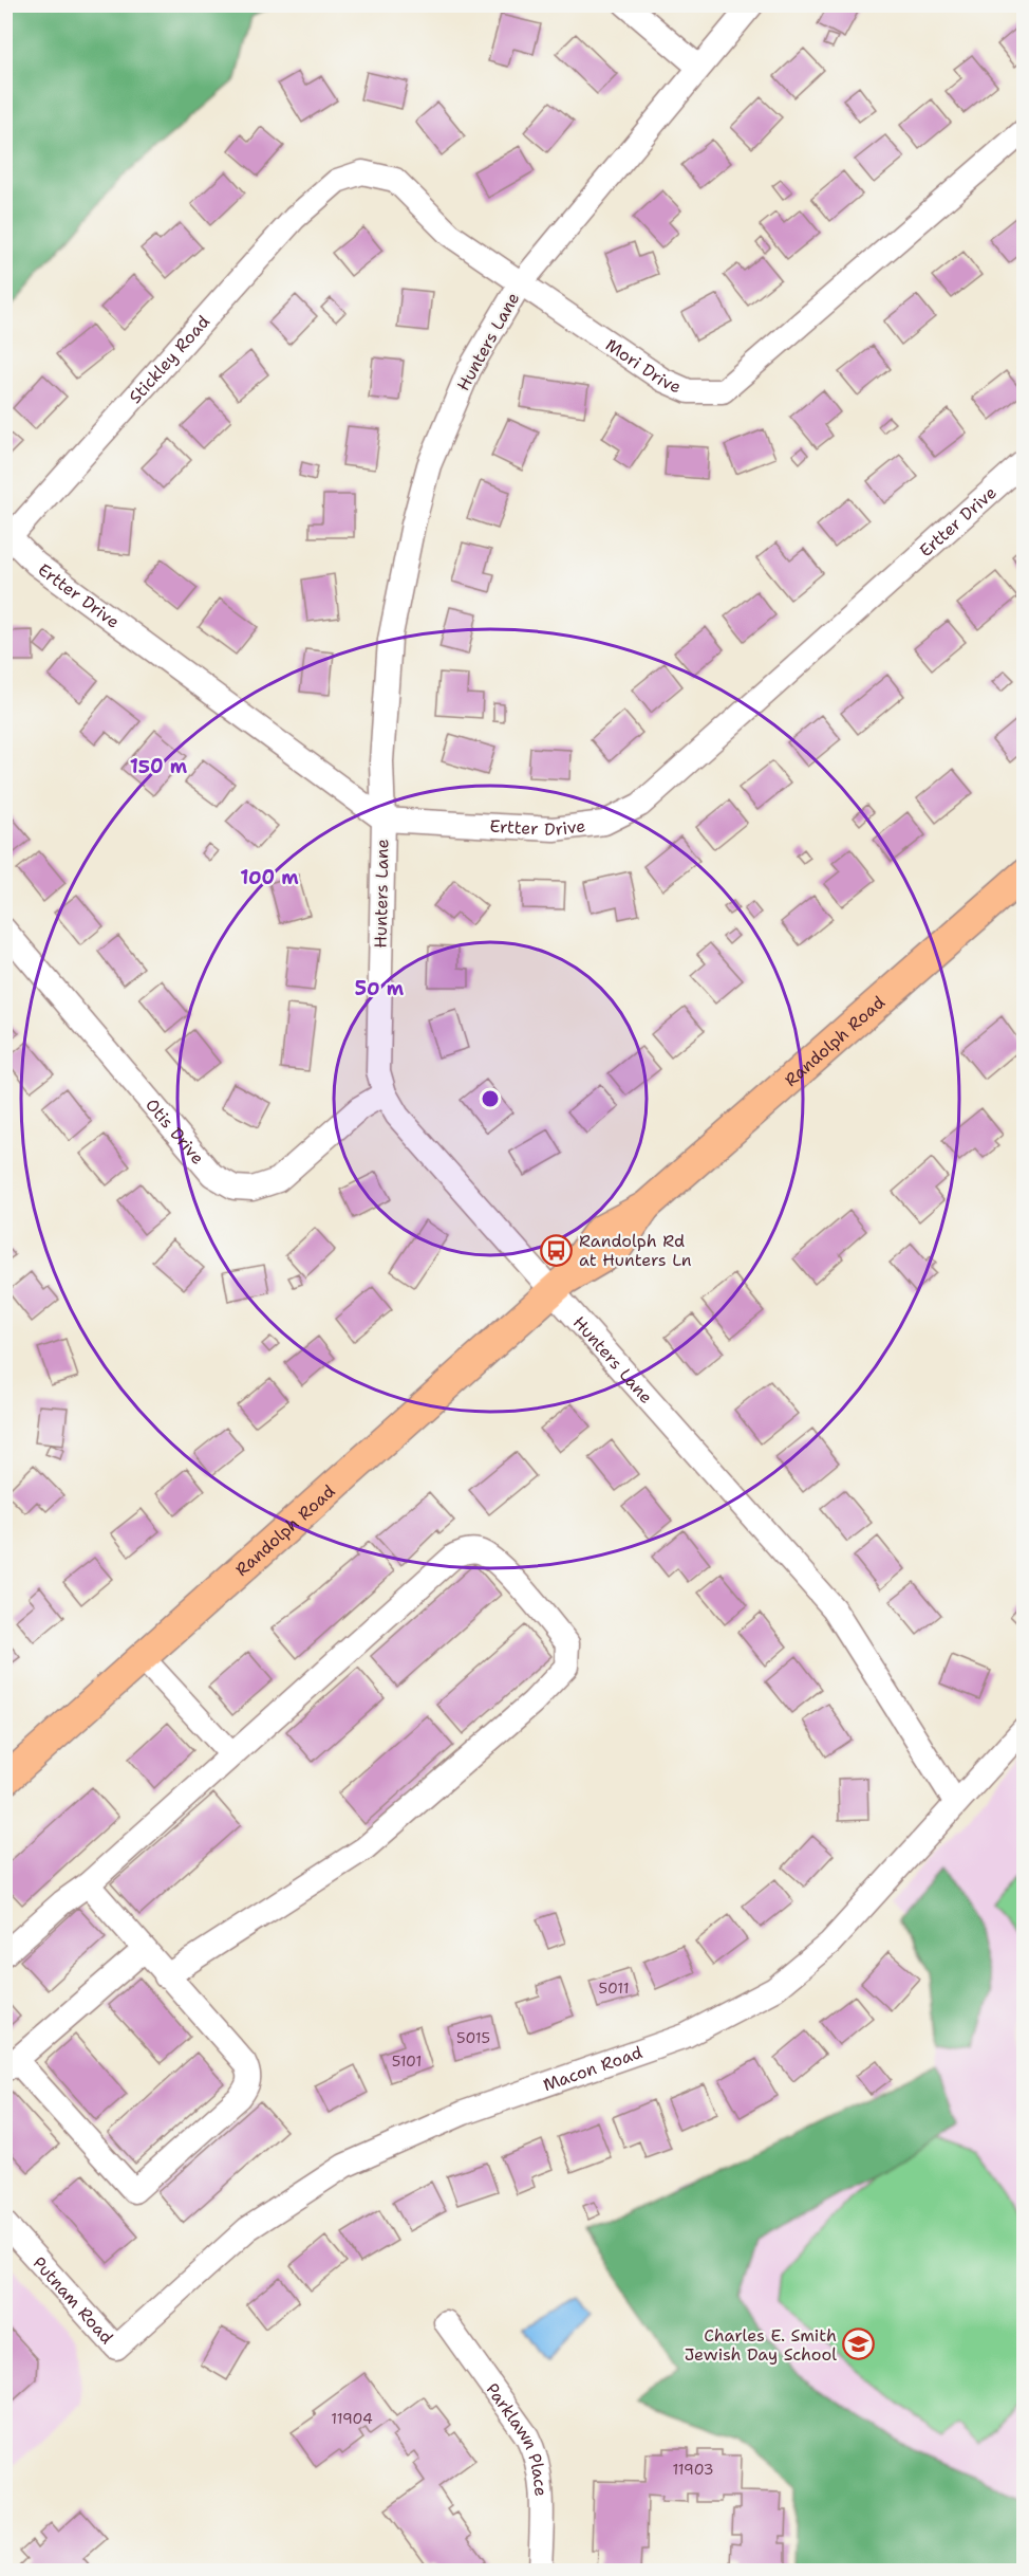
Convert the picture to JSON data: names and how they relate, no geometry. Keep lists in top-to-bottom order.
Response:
{
  "streets": {
    "main road": ["Randolph Road"],
    "street": [
      "Hunters Lane",
      "Stickley Road",
      "Mori Drive",
      "Ertter Drive",
      "Otis Drive",
      "Macon Road",
      "Putnam Road",
      "Parklawn Place"
    ]
  },
  "crossings": [
    ["Hunters Lane", "Mori Drive"],
    ["Hunters Lane", "Ertter Drive"],
    ["Hunters Lane", "Randolph Road"],
    ["Hunters Lane", "Otis Drive"],
    ["Hunters Lane", "Macon Road"],
    ["Stickley Road", "Mori Drive"],
    ["Stickley Road", "Ertter Drive"],
    ["Macon Road", "Putnam Road"]
  ],
  "places": {
    "bus stop": ["Randolph Rd at Hunters Ln"],
    "school or university": ["Charles E. Smith Jewish Day School"]
  },
  "house_numbers": [
    "5011",
    "5015",
    "5101",
    "11904",
    "11903"
  ],
  "rings": ["150 m", "100 m", "50 m"]
}
